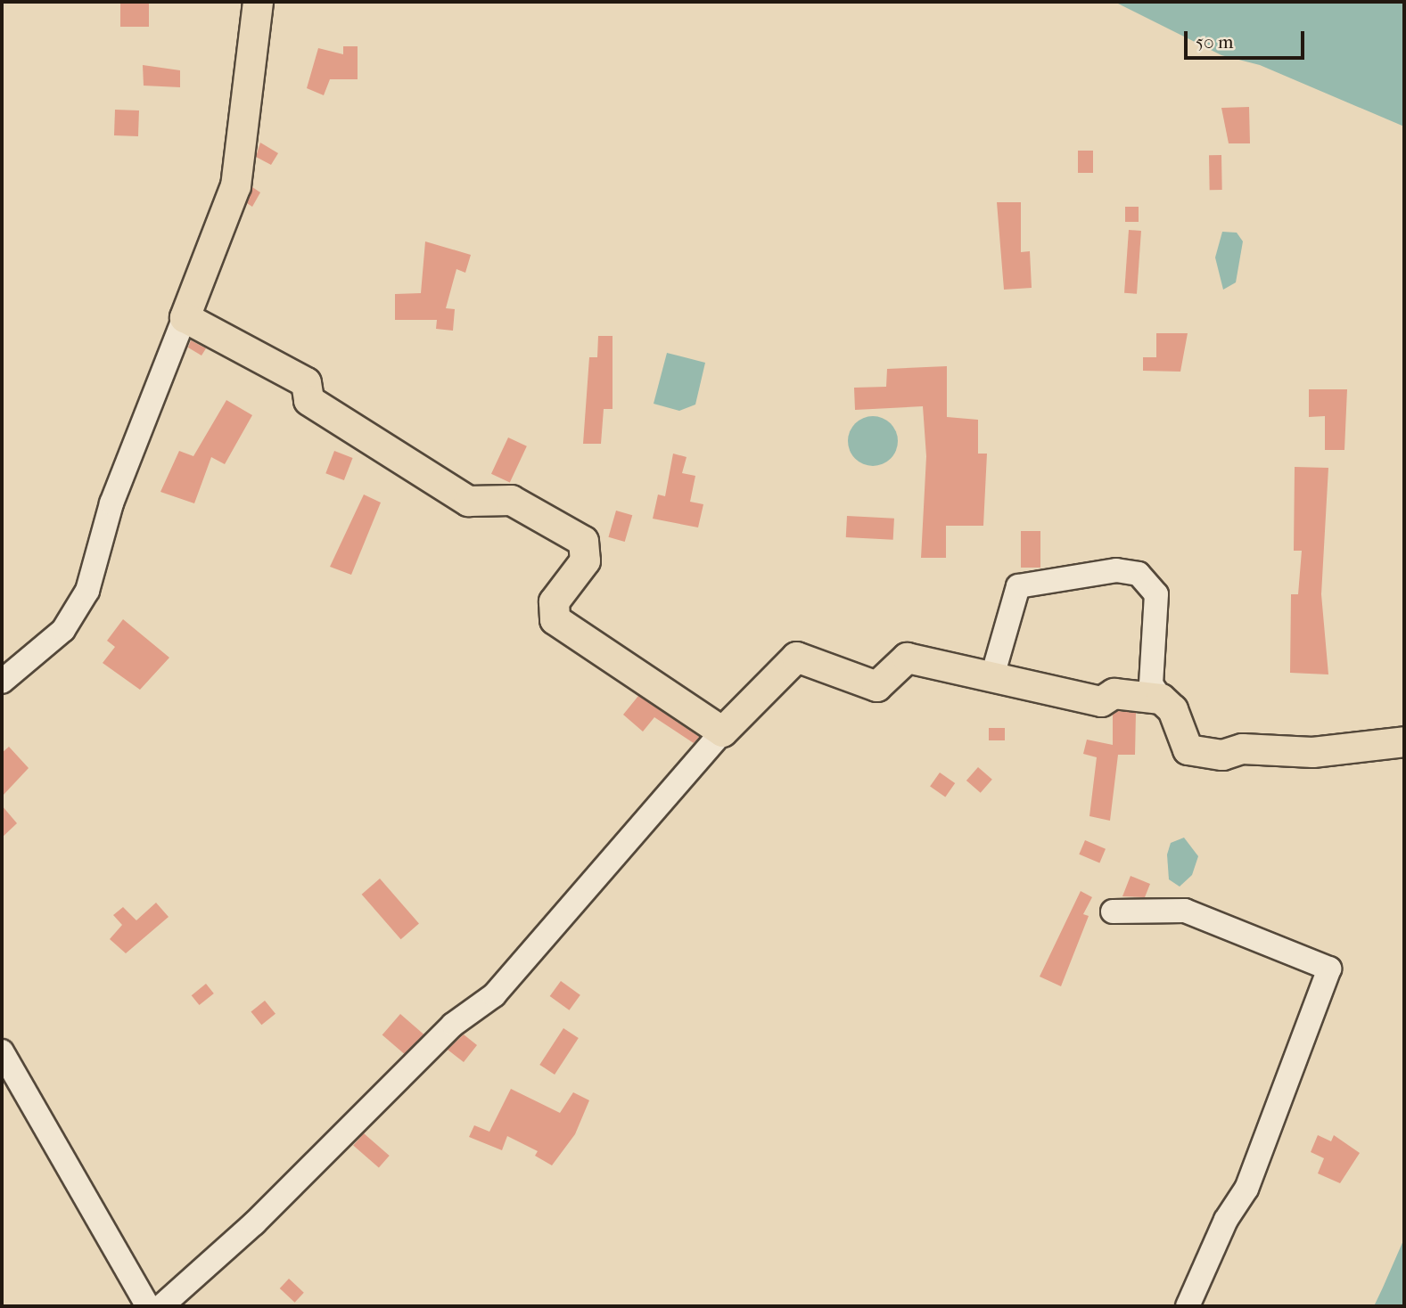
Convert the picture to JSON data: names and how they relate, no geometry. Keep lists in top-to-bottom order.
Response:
{
  "scale_bar": "50 m"
}
